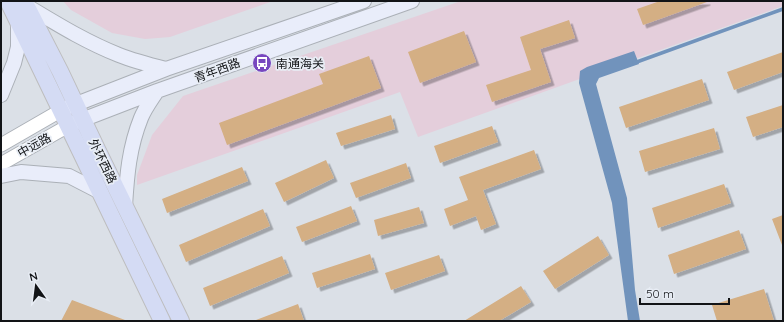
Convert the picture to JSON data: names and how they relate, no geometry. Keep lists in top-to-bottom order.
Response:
{
  "streets": {
    "main road": ["青年西路", "外环西路"],
    "street": ["中远路"]
  },
  "crossings": [
    ["青年西路", "中远路"],
    ["青年西路", "外环西路"],
    ["中远路", "外环西路"]
  ],
  "places": {
    "bus stop": ["南通海关"]
  },
  "scale_bar": "50 m",
  "north": "top"
}
